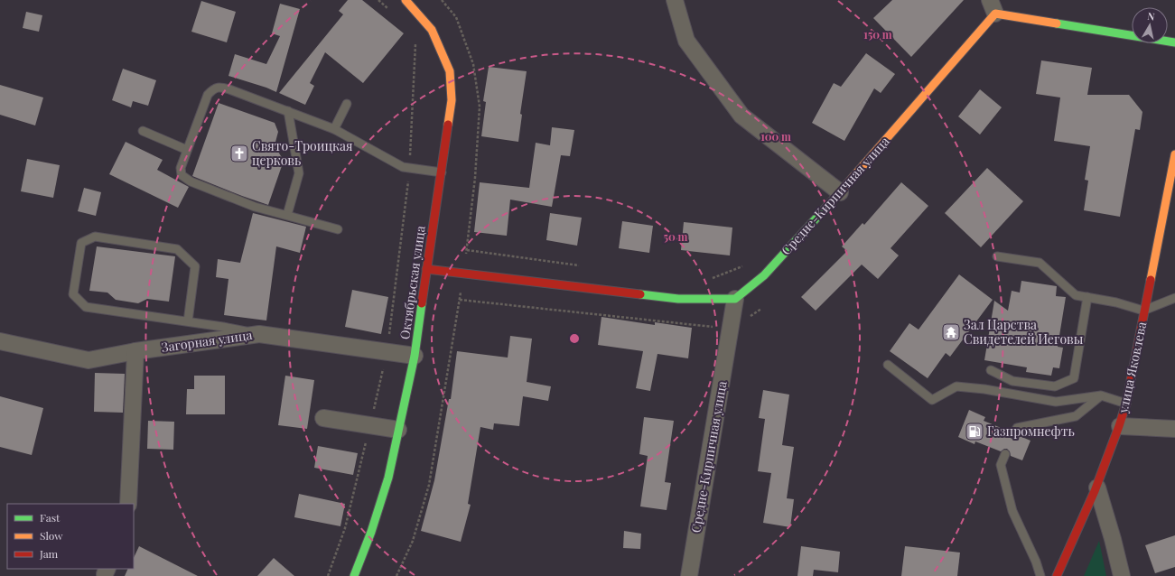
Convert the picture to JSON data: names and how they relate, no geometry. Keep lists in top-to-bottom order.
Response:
{
  "streets": {
    "street": [
      "Средне-Кирпичная улица",
      "Октябрьская улица",
      "Загорная улица",
      "улица Яковлева"
    ]
  },
  "crossings": [
    ["Октябрьская улица", "Загорная улица"]
  ],
  "places": {
    "church": ["Свято-Троицкая церковь"],
    "temple": ["Зал Царства Свидетелей Иеговы"],
    "fuel station": ["Газпромнефть"]
  },
  "legend": ["Fast", "Slow", "Jam"],
  "north": "top",
  "rings": ["150 m", "100 m", "50 m"]
}
